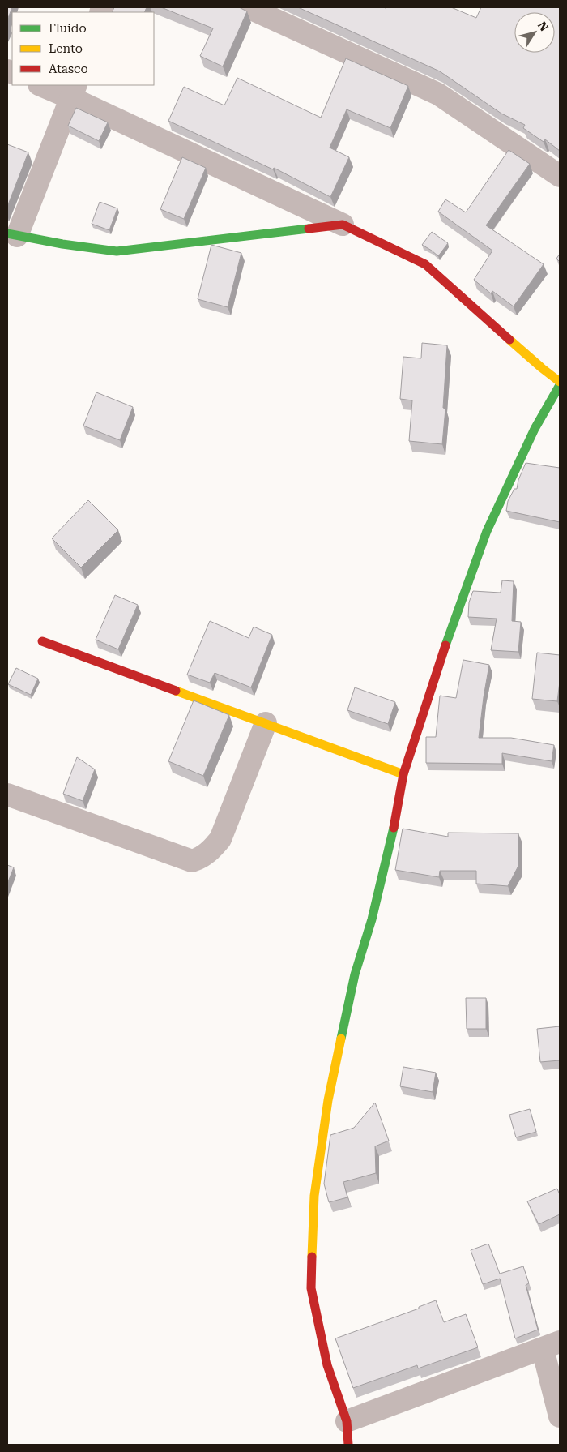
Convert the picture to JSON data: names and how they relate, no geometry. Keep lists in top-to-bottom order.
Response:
{
  "legend": ["Fluido", "Lento", "Atasco"],
  "north": "top right"
}
